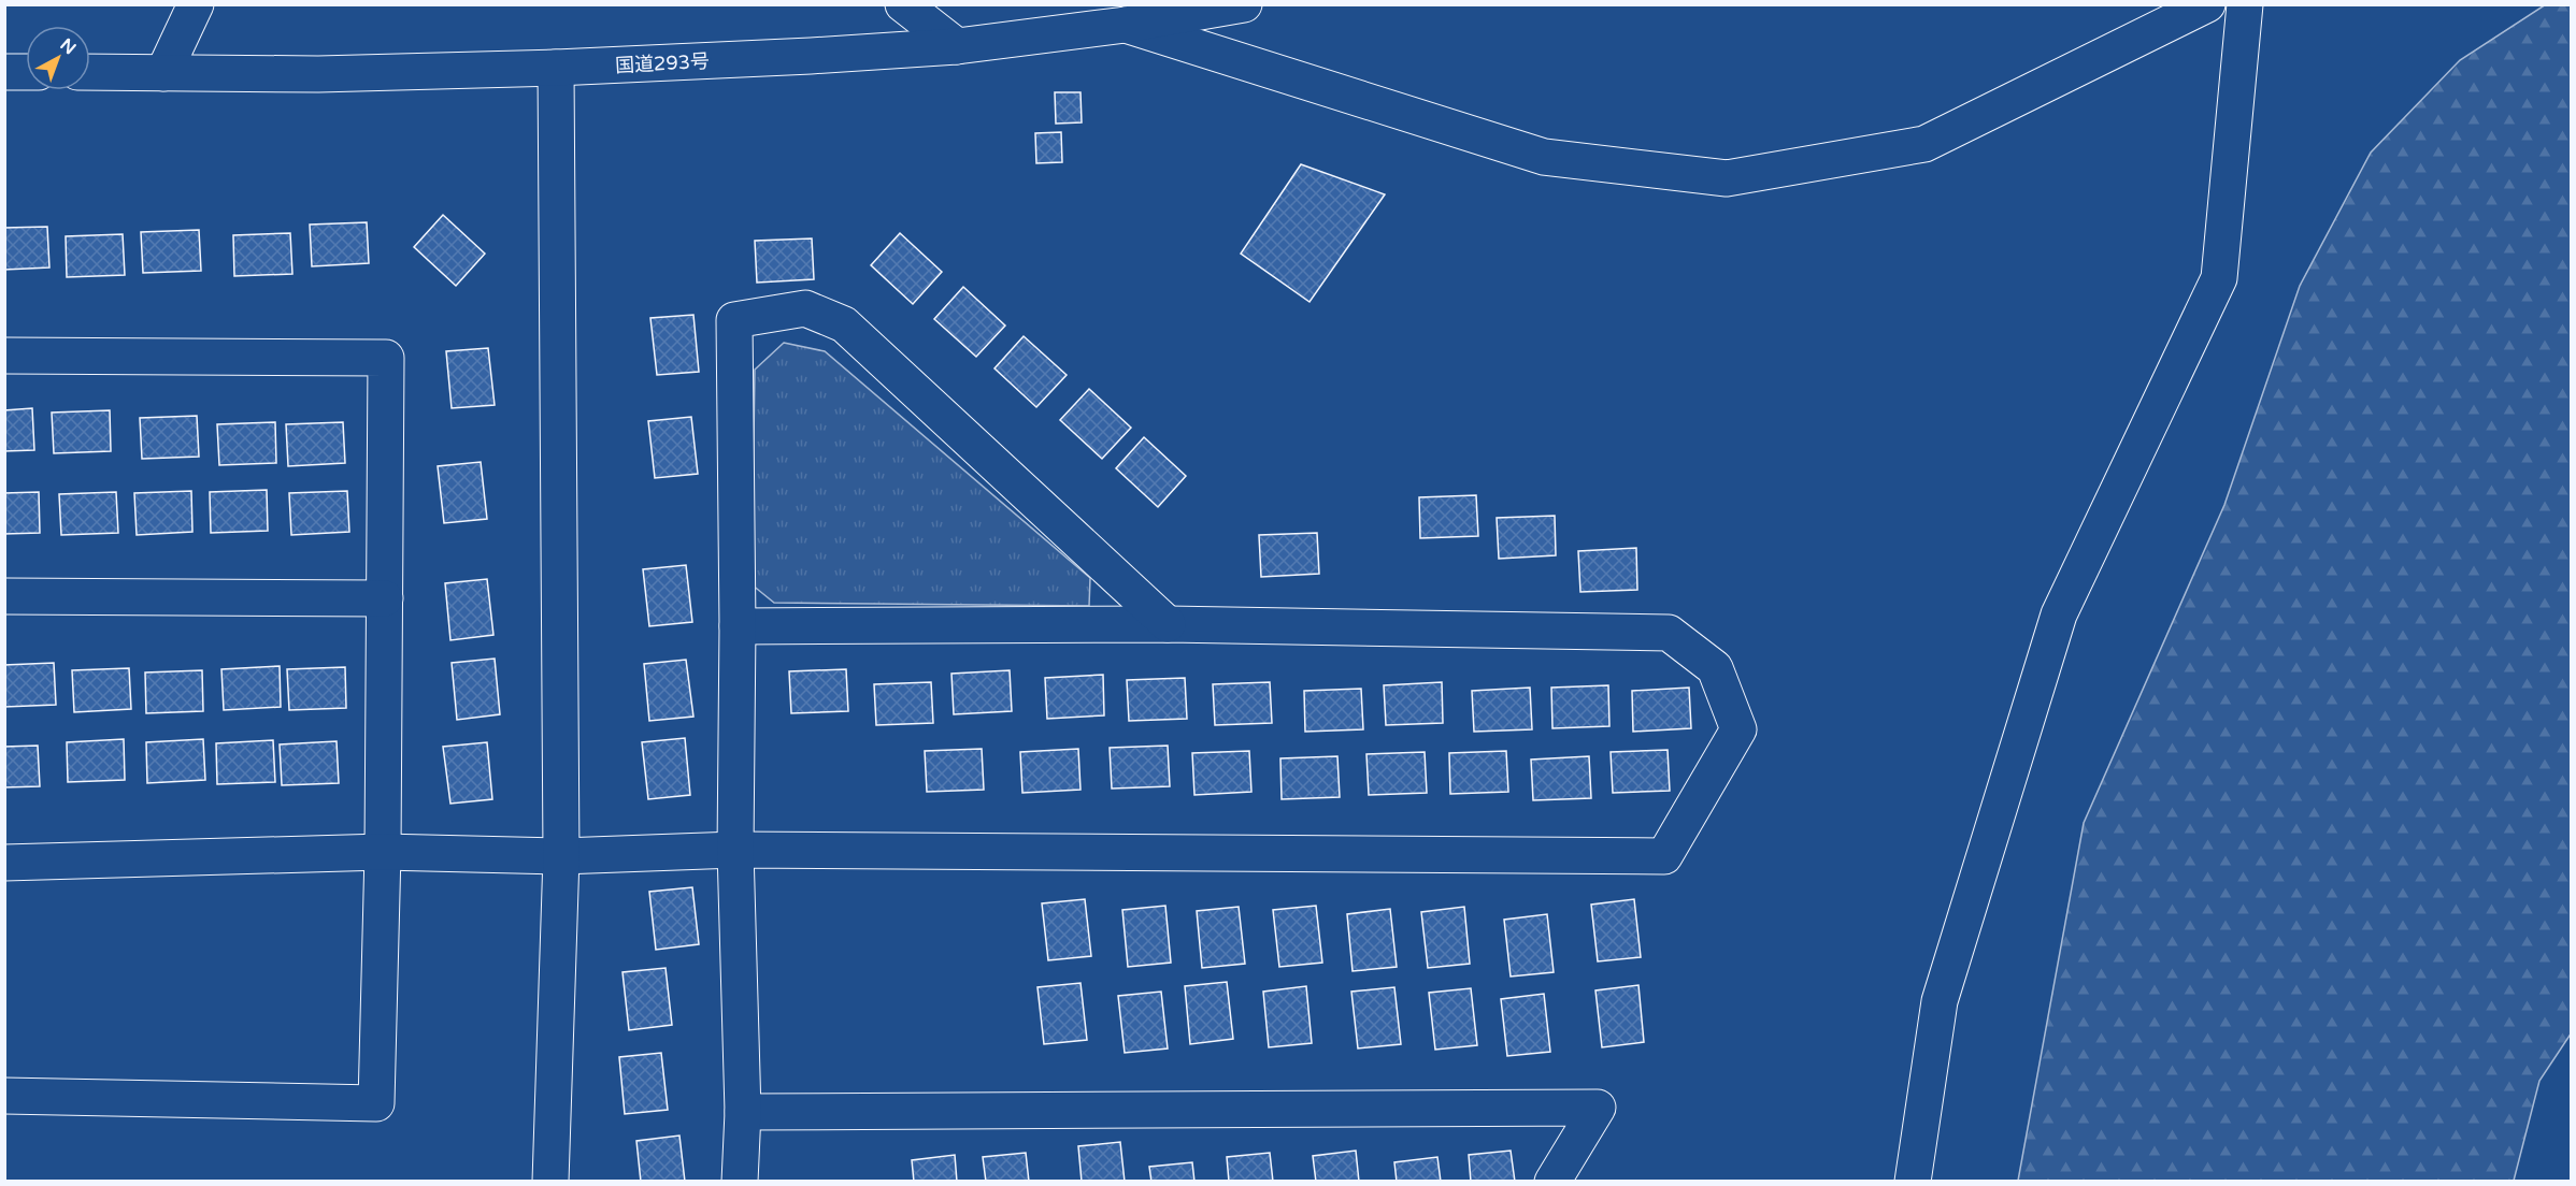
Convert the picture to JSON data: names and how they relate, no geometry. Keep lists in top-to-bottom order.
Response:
{
  "streets": {
    "main road": ["国道293号"]
  },
  "north": "top right"
}
